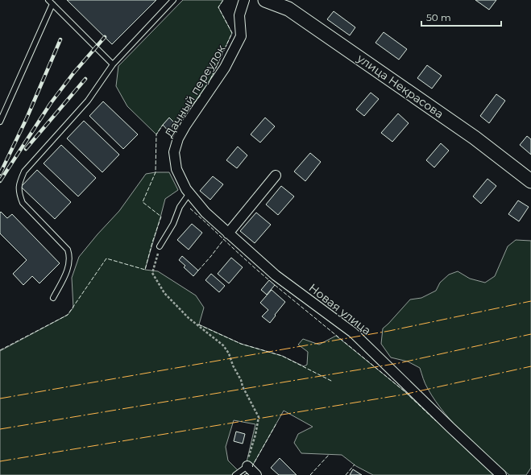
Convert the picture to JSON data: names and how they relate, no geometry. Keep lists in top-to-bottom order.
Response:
{
  "streets": {
    "main road": ["улица Некрасова"],
    "street": ["Дачный переулок", "Новая улица"]
  },
  "crossings": [
    ["Дачный переулок", "Новая улица"]
  ],
  "scale_bar": "50 m"
}
